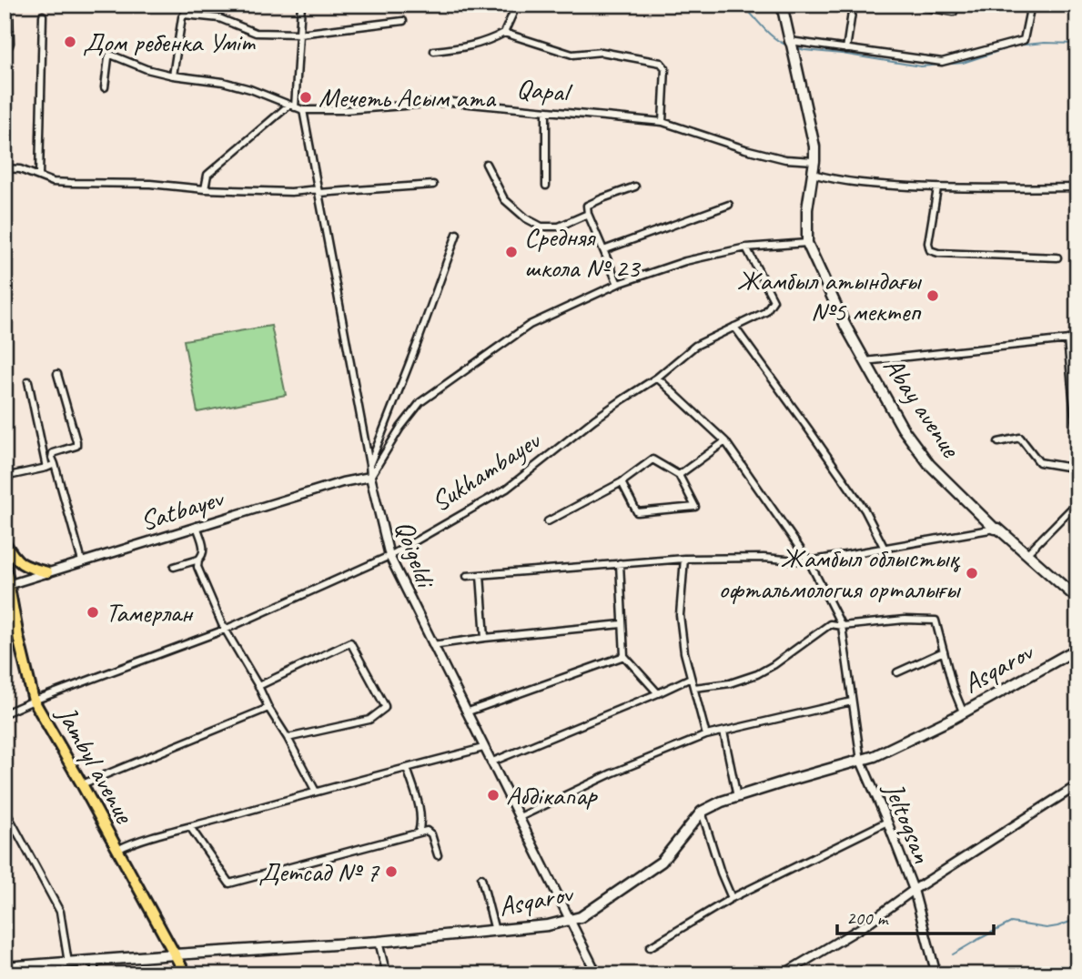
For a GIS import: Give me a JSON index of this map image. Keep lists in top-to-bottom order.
{
  "streets": {
    "main road": ["Abay avenue", "Asqarov", "Jambyl avenue"],
    "street": [
      "Qapal",
      "Sukhambayev",
      "Satbayev",
      "Qoigeldi",
      "Jeltoqsan"
    ]
  },
  "crossings": [
    ["Qapal", "Abay avenue"],
    ["Qapal", "Qoigeldi"],
    ["Sukhambayev", "Qoigeldi"],
    ["Sukhambayev", "Jambyl avenue"],
    ["Satbayev", "Qoigeldi"],
    ["Satbayev", "Jambyl avenue"],
    ["Qoigeldi", "Asqarov"],
    ["Asqarov", "Jambyl avenue"],
    ["Asqarov", "Jeltoqsan"]
  ],
  "places": [
    "Дом ребенка Умiт",
    "Мечеть Асым ата",
    "Средняя школа № 23",
    "Жамбыл атындағы №5 мектеп",
    "Жамбыл облыстық офтальмология орталығы",
    "Тамерлан",
    "Абдiкапар",
    "Детсад № 7"
  ],
  "scale_bar": "200 m"
}
